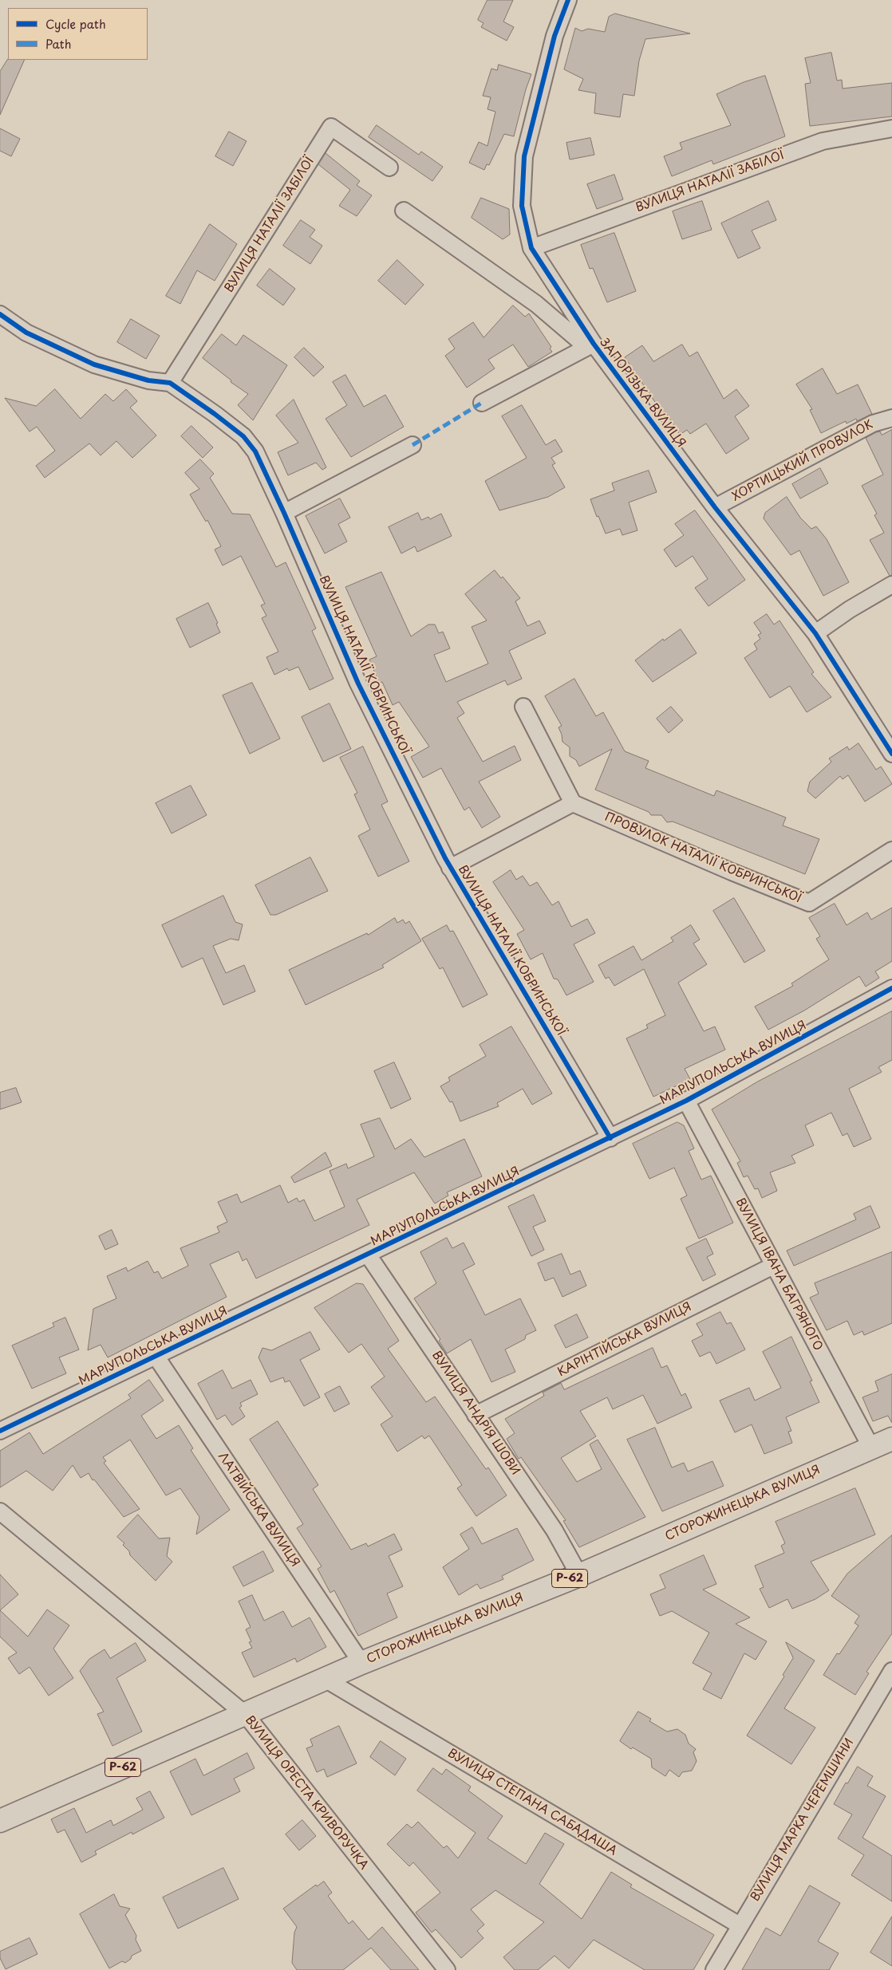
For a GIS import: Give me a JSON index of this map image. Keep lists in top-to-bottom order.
{
  "streets": {
    "main road": ["СТОРОЖИНЕЦЬКА ВУЛИЦЯ", "Р-62"],
    "street": [
      "ВУЛИЦЯ НАТАЛІЇ ЗАБІЛОЇ",
      "ЗАПОРІЗЬКА ВУЛИЦЯ",
      "ХОРТИЦЬКИЙ ПРОВУЛОК",
      "ВУЛИЦЯ НАТАЛІЇ КОБРИНСЬКОЇ",
      "ПРОВУЛОК НАТАЛІЇ КОБРИНСЬКОЇ",
      "МАРІУПОЛЬСЬКА ВУЛИЦЯ",
      "ВУЛИЦЯ ІВАНА БАГРЯНОГО",
      "КАРІНТІЙСЬКА ВУЛИЦЯ",
      "ВУЛИЦЯ АНДРІЯ ШОВИ",
      "ЛАТВІЙСЬКА ВУЛИЦЯ",
      "ВУЛИЦЯ ОРЕСТА КРИВОРУЧКА",
      "ВУЛИЦЯ СТЕПАНА САБАДАША",
      "ВУЛИЦЯ МАРКА ЧЕРЕМШИНИ"
    ]
  },
  "crossings": [
    ["ВУЛИЦЯ НАТАЛІЇ ЗАБІЛОЇ", "ЗАПОРІЗЬКА ВУЛИЦЯ"],
    ["ВУЛИЦЯ НАТАЛІЇ ЗАБІЛОЇ", "ВУЛИЦЯ НАТАЛІЇ КОБРИНСЬКОЇ"],
    ["ЗАПОРІЗЬКА ВУЛИЦЯ", "ХОРТИЦЬКИЙ ПРОВУЛОК"],
    ["ВУЛИЦЯ НАТАЛІЇ КОБРИНСЬКОЇ", "МАРІУПОЛЬСЬКА ВУЛИЦЯ"],
    ["МАРІУПОЛЬСЬКА ВУЛИЦЯ", "ВУЛИЦЯ ІВАНА БАГРЯНОГО"],
    ["МАРІУПОЛЬСЬКА ВУЛИЦЯ", "ВУЛИЦЯ АНДРІЯ ШОВИ"],
    ["МАРІУПОЛЬСЬКА ВУЛИЦЯ", "ЛАТВІЙСЬКА ВУЛИЦЯ"],
    ["ВУЛИЦЯ ІВАНА БАГРЯНОГО", "КАРІНТІЙСЬКА ВУЛИЦЯ"],
    ["ВУЛИЦЯ ІВАНА БАГРЯНОГО", "СТОРОЖИНЕЦЬКА ВУЛИЦЯ"],
    ["КАРІНТІЙСЬКА ВУЛИЦЯ", "ВУЛИЦЯ АНДРІЯ ШОВИ"],
    ["ВУЛИЦЯ АНДРІЯ ШОВИ", "СТОРОЖИНЕЦЬКА ВУЛИЦЯ"],
    ["СТОРОЖИНЕЦЬКА ВУЛИЦЯ", "ЛАТВІЙСЬКА ВУЛИЦЯ"],
    ["СТОРОЖИНЕЦЬКА ВУЛИЦЯ", "ВУЛИЦЯ ОРЕСТА КРИВОРУЧКА"],
    ["СТОРОЖИНЕЦЬКА ВУЛИЦЯ", "ВУЛИЦЯ СТЕПАНА САБАДАША"],
    ["ВУЛИЦЯ СТЕПАНА САБАДАША", "ВУЛИЦЯ МАРКА ЧЕРЕМШИНИ"]
  ],
  "legend": ["Cycle path", "Path"]
}
